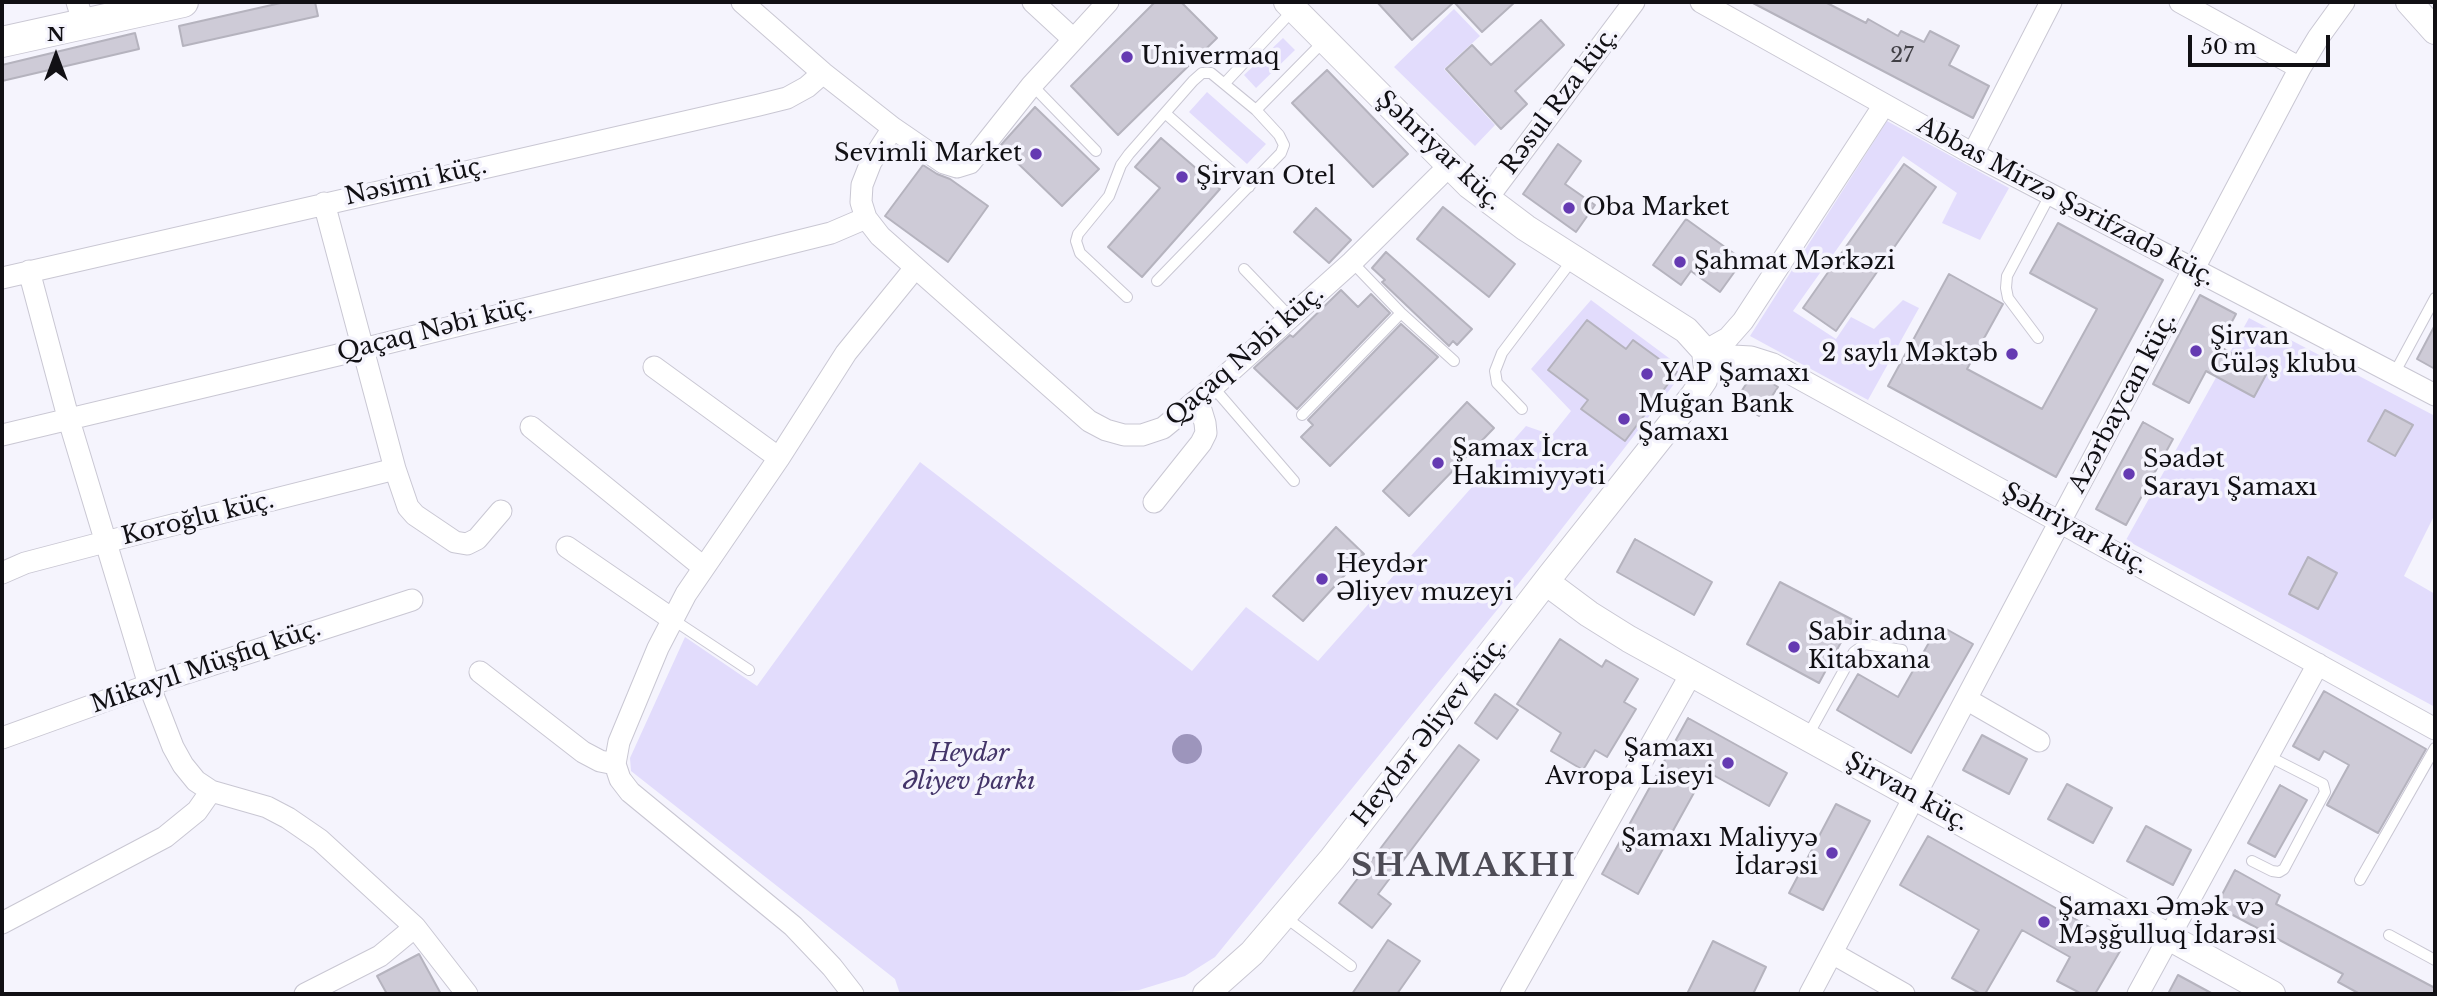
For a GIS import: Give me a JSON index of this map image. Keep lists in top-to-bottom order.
{
  "streets": {
    "street": [
      "Rəsul Rza küç.",
      "Şəhriyar küç.",
      "Nəsimi küç.",
      "Abbas Mirzə Şərifzadə küç.",
      "Qaçaq Nəbi küç.",
      "Azərbaycan küç.",
      "Koroğlu küç.",
      "Mikayıl Müşfiq küç.",
      "Heydər Əliyev küç.",
      "Şirvan küç."
    ]
  },
  "crossings": [
    ["Rəsul Rza küç.", "Şəhriyar küç."],
    ["Şəhriyar küç.", "Qaçaq Nəbi küç."],
    ["Şəhriyar küç.", "Azərbaycan küç."],
    ["Şəhriyar küç.", "Heydər Əliyev küç."],
    ["Abbas Mirzə Şərifzadə küç.", "Azərbaycan küç."],
    ["Azərbaycan küç.", "Şirvan küç."],
    ["Heydər Əliyev küç.", "Şirvan küç."]
  ],
  "districts": ["SHAMAKHI"],
  "parks": ["Heydər Əliyev parkı"],
  "places": [
    "Univermaq",
    "Sevimli Market",
    "Şirvan Otel",
    "Oba Market",
    "Şahmat Mərkəzi",
    "Şirvan Güləş klubu",
    "2 saylı Məktəb",
    "YAP Şamaxı",
    "Muğan Bank Şamaxı",
    "Şamax İcra Hakimiyyəti",
    "Səadət Sarayı Şamaxı",
    "Heydər Əliyev muzeyi",
    "Sabir adına Kitabxana",
    "Şamaxı Avropa Liseyi",
    "Şamaxı Maliyyə İdarəsi",
    "Şamaxı Əmək və Məşğulluq İdarəsi"
  ],
  "house_numbers": ["27"],
  "scale_bar": "50 m",
  "north": "top"
}
